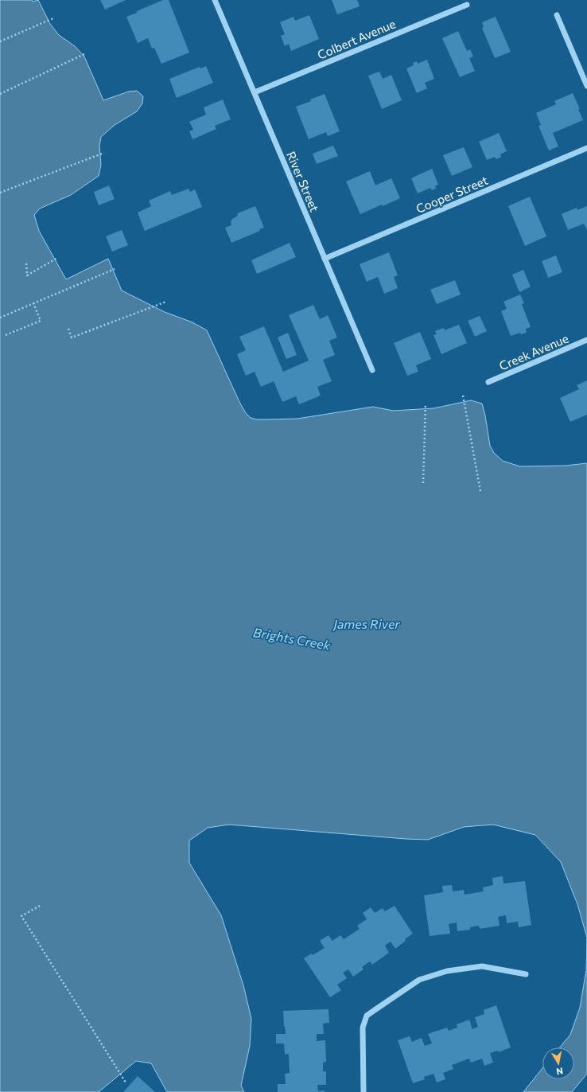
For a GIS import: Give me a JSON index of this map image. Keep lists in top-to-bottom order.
{
  "streets": {
    "street": [
      "Colbert Avenue",
      "River Street",
      "Cooper Street",
      "Creek Avenue"
    ]
  },
  "crossings": [
    ["Colbert Avenue", "River Street"],
    ["River Street", "Cooper Street"]
  ],
  "water": ["James River", "Brights Creek"],
  "north": "bottom"
}
